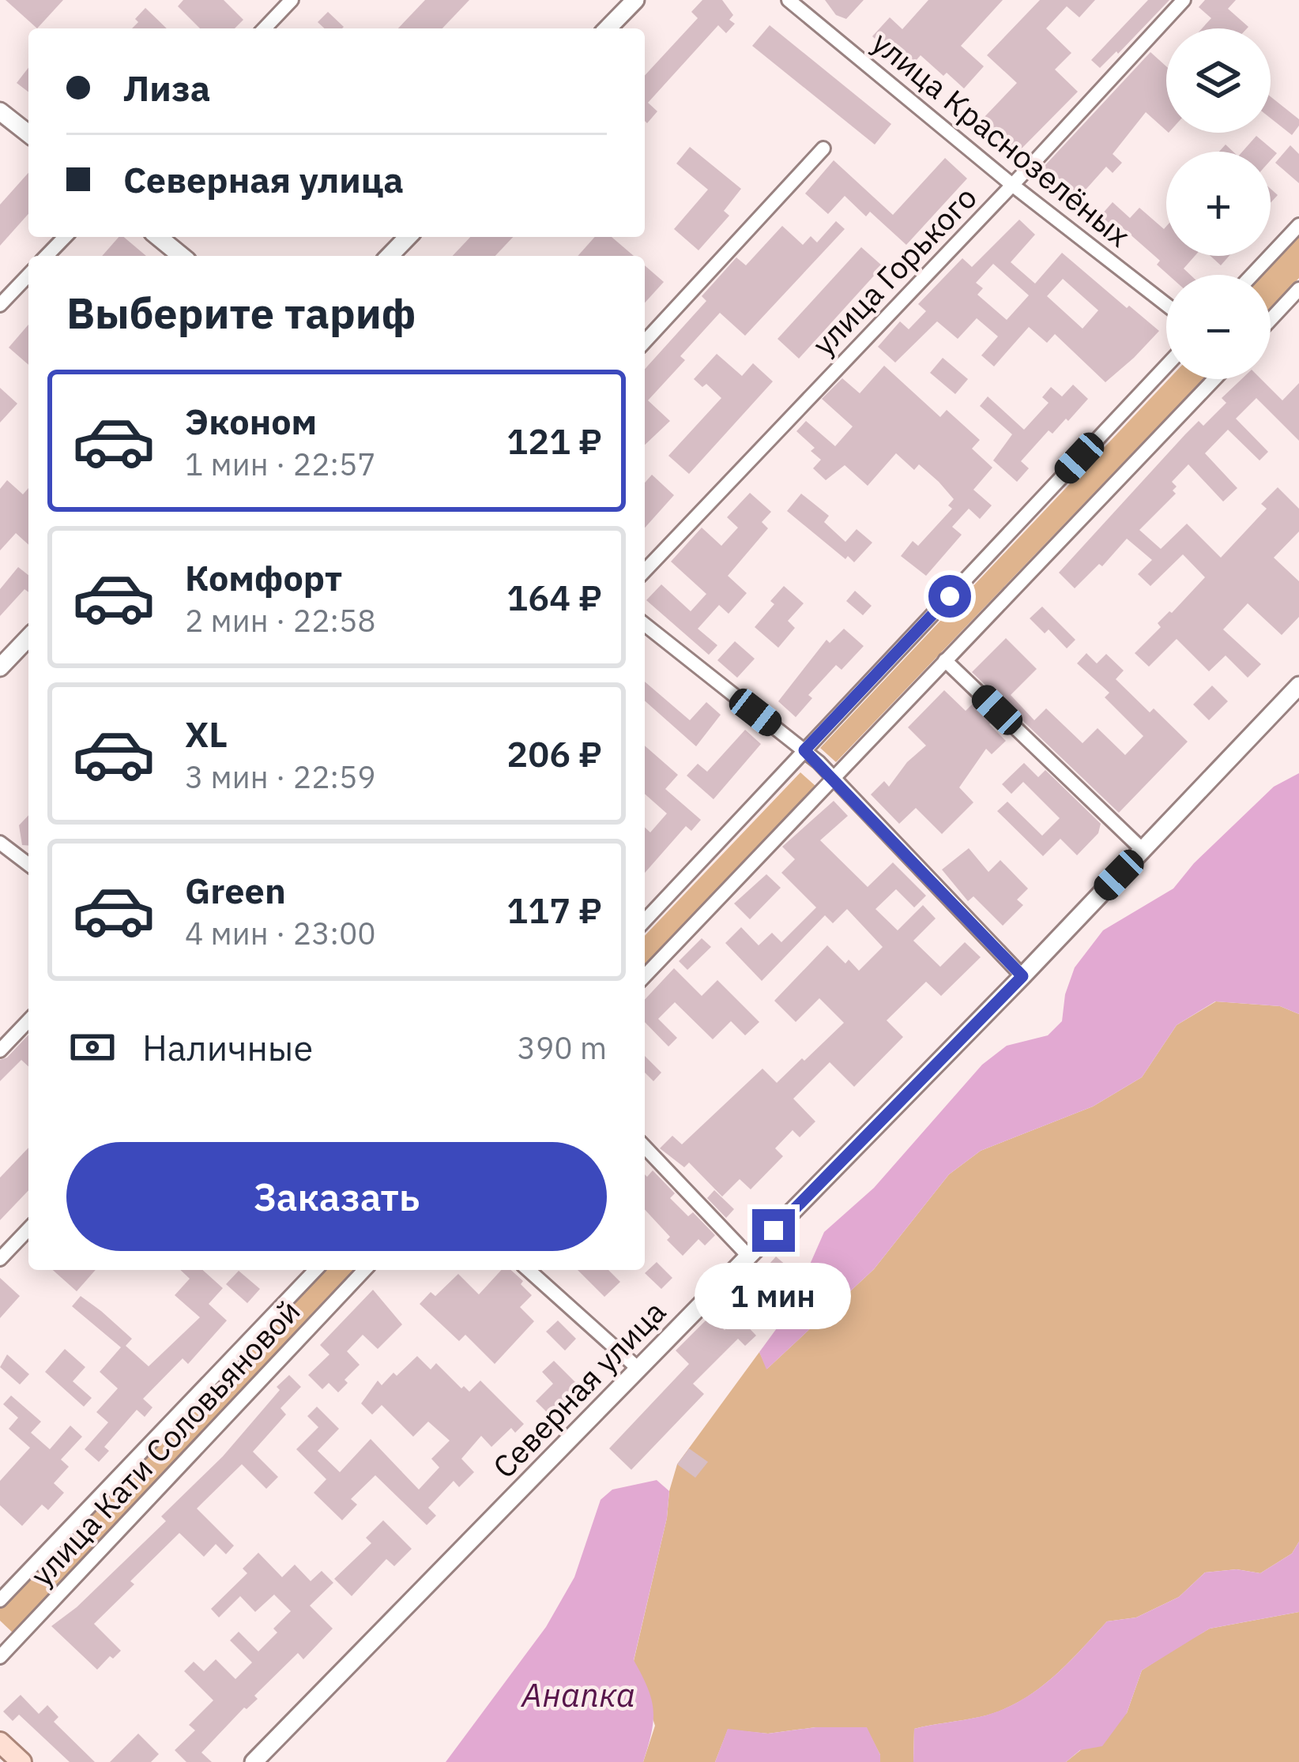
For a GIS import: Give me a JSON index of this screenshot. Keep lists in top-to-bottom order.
{
  "streets": {
    "street": [
      "улица Краснозелёных",
      "улица Горького",
      "Северная улица",
      "улица Кати Соловьяновой"
    ]
  },
  "crossings": [
    ["улица Краснозелёных", "улица Горького"]
  ],
  "water": ["Анапка"],
  "page": {
    "map_buttons": ["+", "−"],
    "banner": ["Лиза", "Северная улица"],
    "heading": "Выберите тариф",
    "list": [
      {
        "name": "Эконом",
        "note": "1 мин · 22:57",
        "value": "121 ₽"
      },
      {
        "name": "Комфорт",
        "note": "2 мин · 22:58",
        "value": "164 ₽"
      },
      {
        "name": "XL",
        "note": "3 мин · 22:59",
        "value": "206 ₽"
      },
      {
        "name": "Green",
        "note": "4 мин · 23:00",
        "value": "117 ₽"
      }
    ],
    "pay": ["Наличные", "390 m"],
    "buttons": "Заказать",
    "bubble": "1 мин"
  }
}
